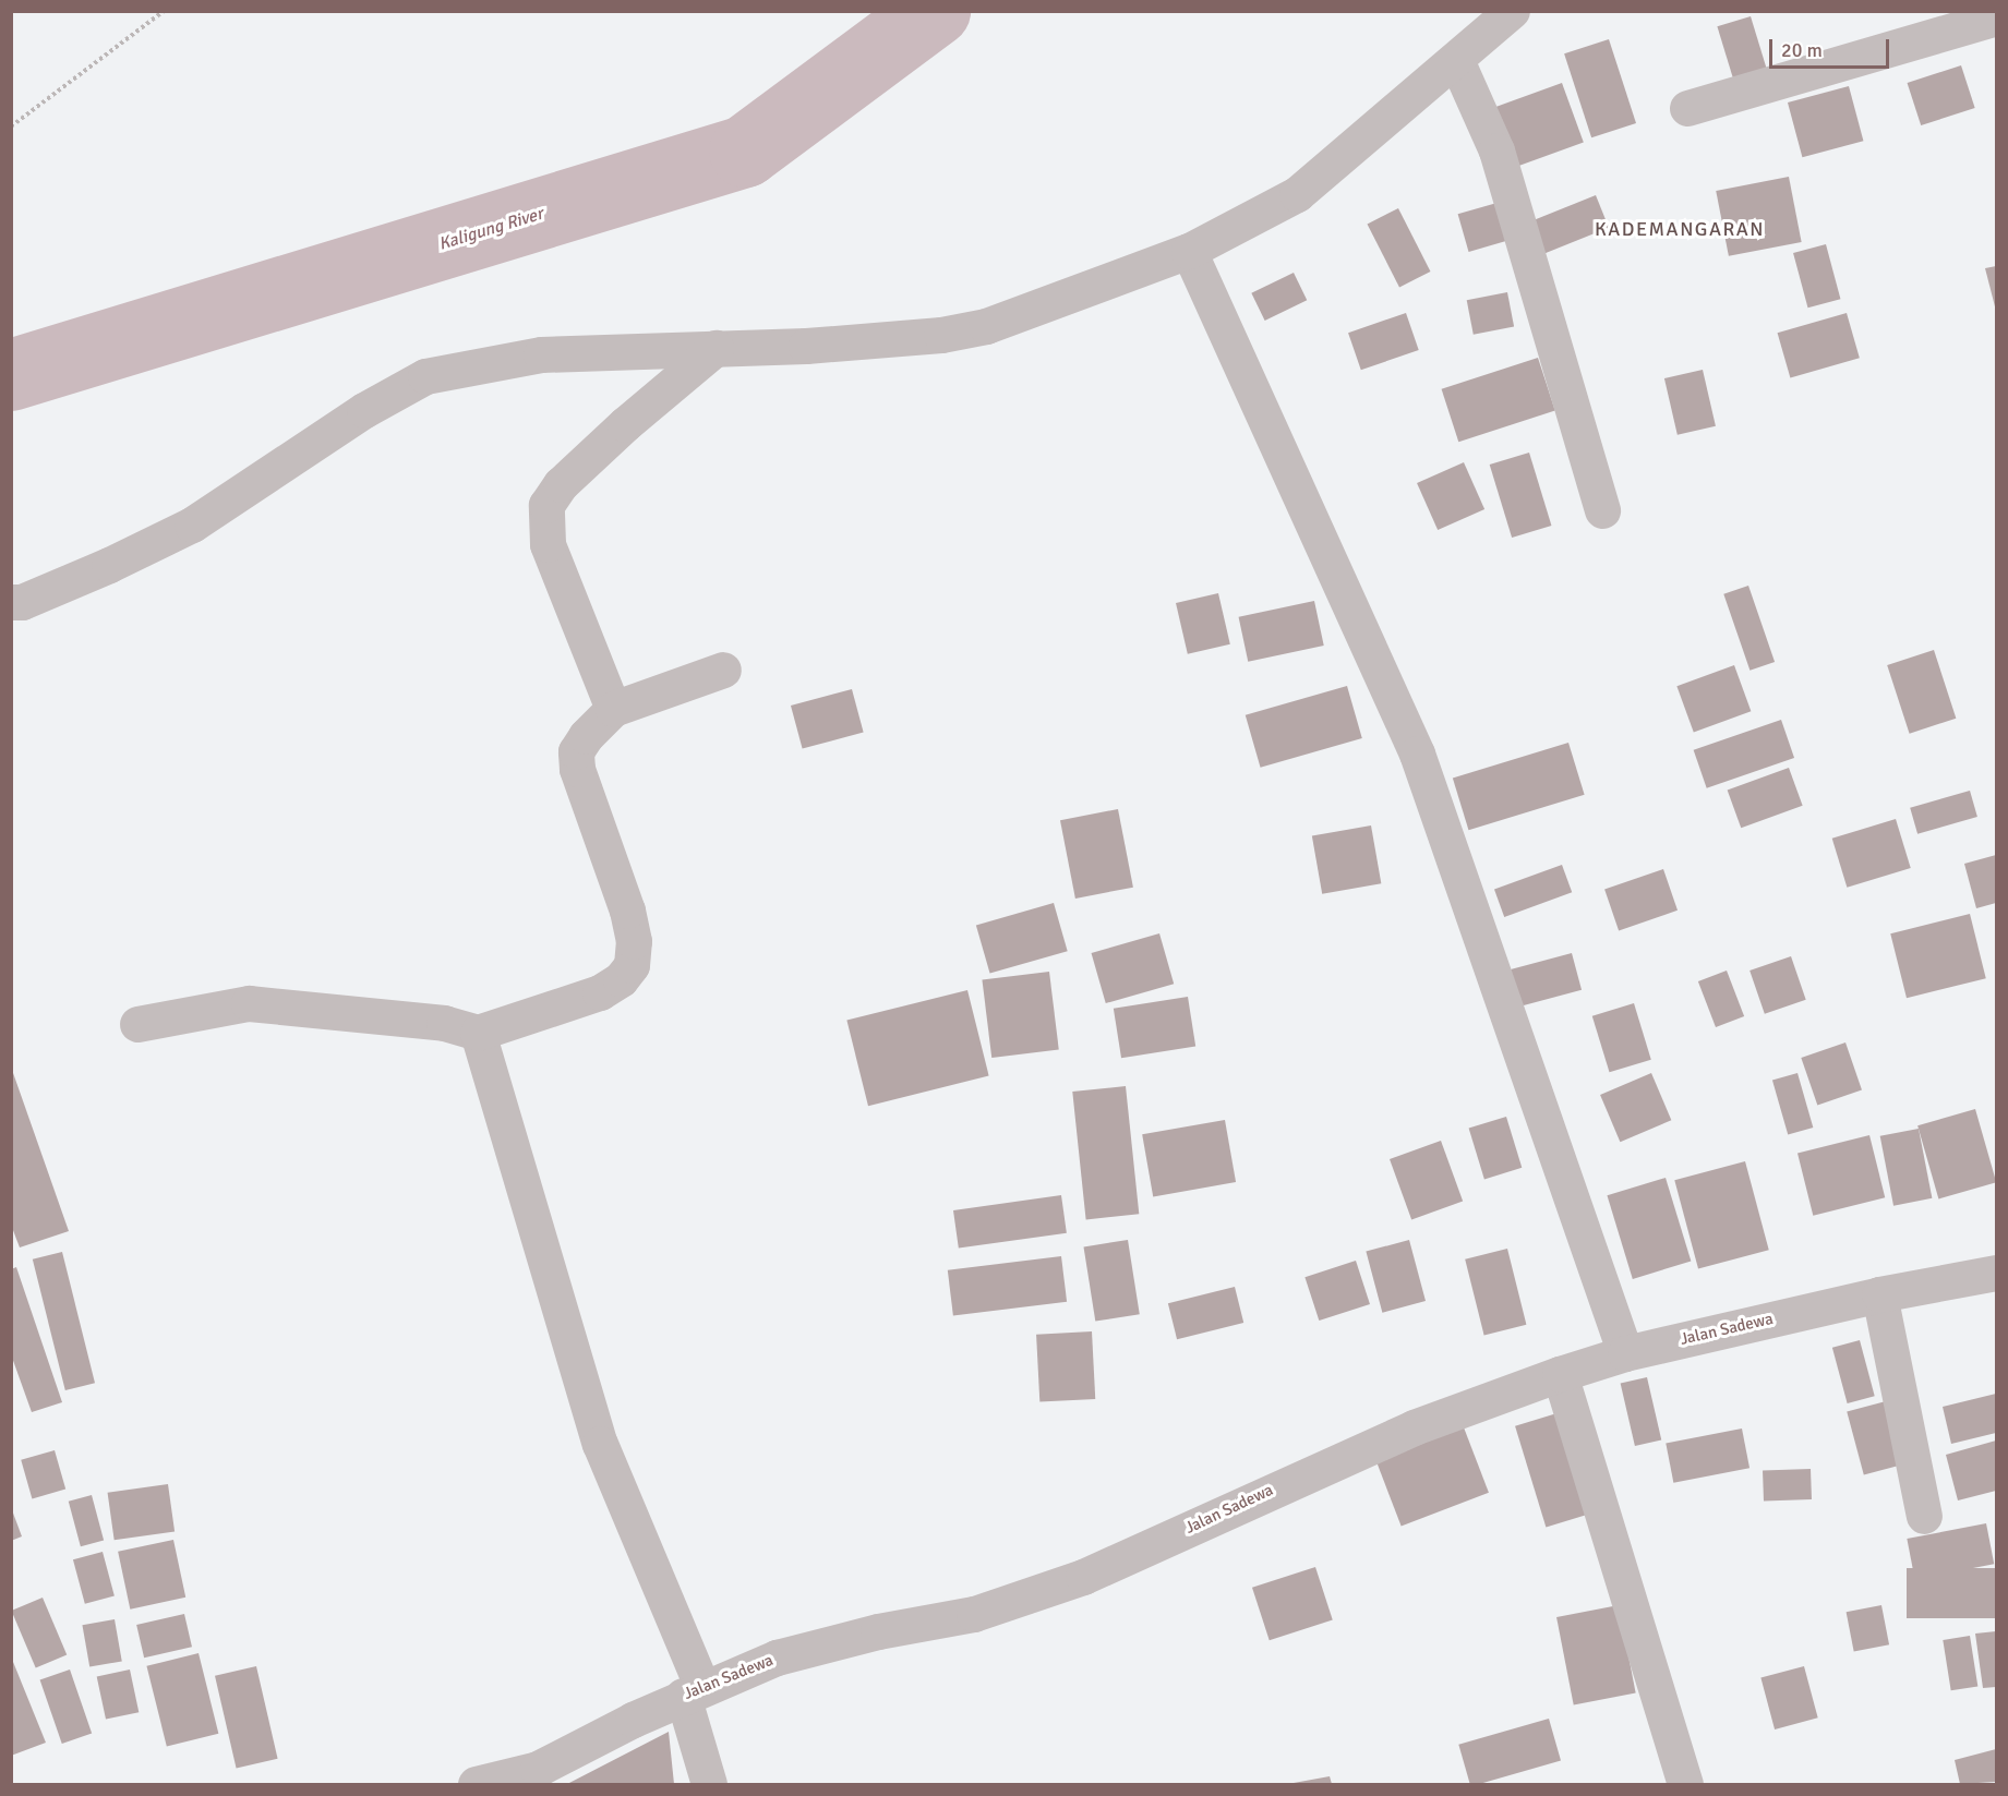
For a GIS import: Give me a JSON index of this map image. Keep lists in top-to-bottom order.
{
  "streets": {
    "street": ["Jalan Sadewa"]
  },
  "districts": ["KADEMANGARAN"],
  "water": ["Kaligung River"],
  "scale_bar": "20 m"
}
